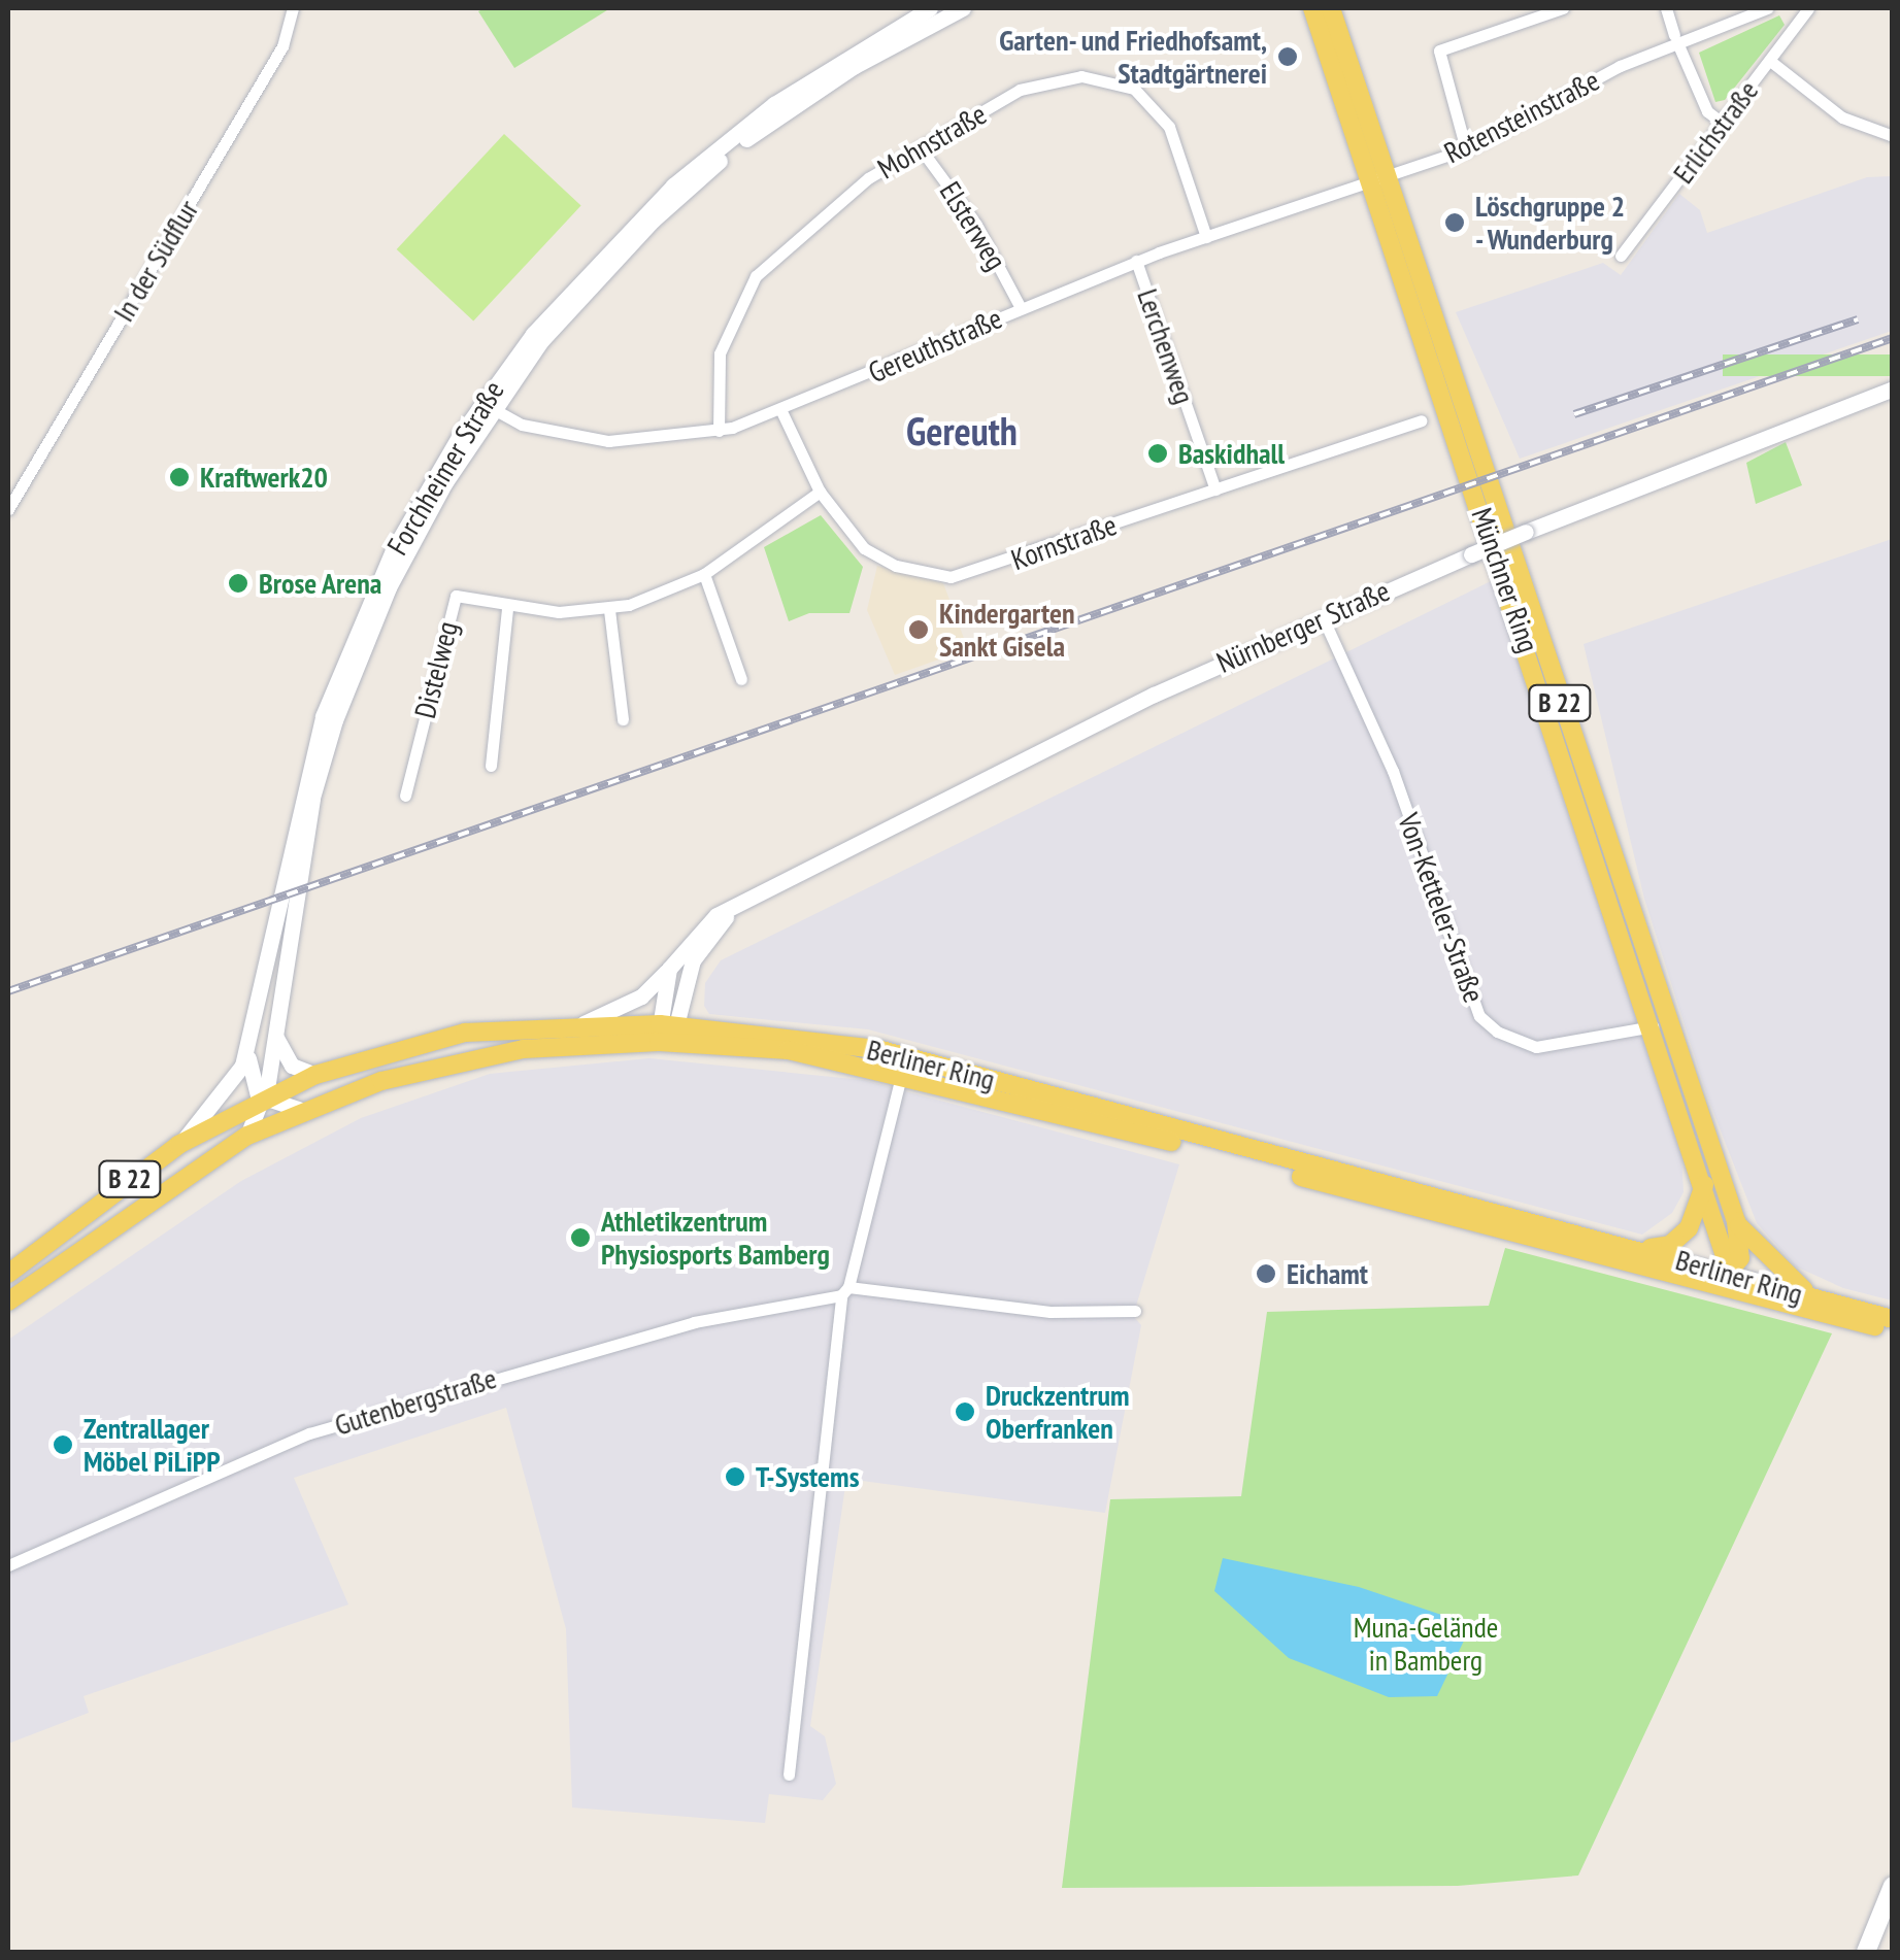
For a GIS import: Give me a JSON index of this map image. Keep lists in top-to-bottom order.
{
  "streets": {
    "main road": ["Münchner Ring", "B 22", "Berliner Ring"],
    "street": [
      "Rotensteinstraße",
      "Erlichstraße",
      "Mohnstraße",
      "Elsterweg",
      "In der Südflur",
      "Gereuthstraße",
      "Lerchenweg",
      "Forchheimer Straße",
      "Kornstraße",
      "Nürnberger Straße",
      "Distelweg",
      "Von-Ketteler-Straße",
      "Gutenbergstraße"
    ]
  },
  "crossings": [
    ["Rotensteinstraße", "Gereuthstraße"],
    ["Rotensteinstraße", "Münchner Ring"],
    ["Mohnstraße", "Elsterweg"],
    ["Mohnstraße", "Gereuthstraße"],
    ["Elsterweg", "Gereuthstraße"],
    ["Gereuthstraße", "Lerchenweg"],
    ["Gereuthstraße", "Forchheimer Straße"],
    ["Gereuthstraße", "Kornstraße"],
    ["Gereuthstraße", "Münchner Ring"],
    ["Lerchenweg", "Kornstraße"],
    ["Forchheimer Straße", "Berliner Ring"],
    ["Kornstraße", "Distelweg"],
    ["Münchner Ring", "B 22"],
    ["Münchner Ring", "Von-Ketteler-Straße"],
    ["Münchner Ring", "Berliner Ring"],
    ["Nürnberger Straße", "Von-Ketteler-Straße"],
    ["Nürnberger Straße", "Berliner Ring"],
    ["B 22", "Berliner Ring"]
  ],
  "districts": ["Gereuth"],
  "parks": ["Muna-Gelände in Bamberg"],
  "places": [
    "Garten- und Friedhofsamt, Stadtgärtnerei",
    "Löschgruppe 2 - Wunderburg",
    "Baskidhall",
    "Kraftwerk20",
    "Brose Arena",
    "Kindergarten Sankt Gisela",
    "Athletikzentrum Physiosports Bamberg",
    "Eichamt",
    "Druckzentrum Oberfranken",
    "Zentrallager Möbel PiLiPP",
    "T-Systems"
  ]
}
